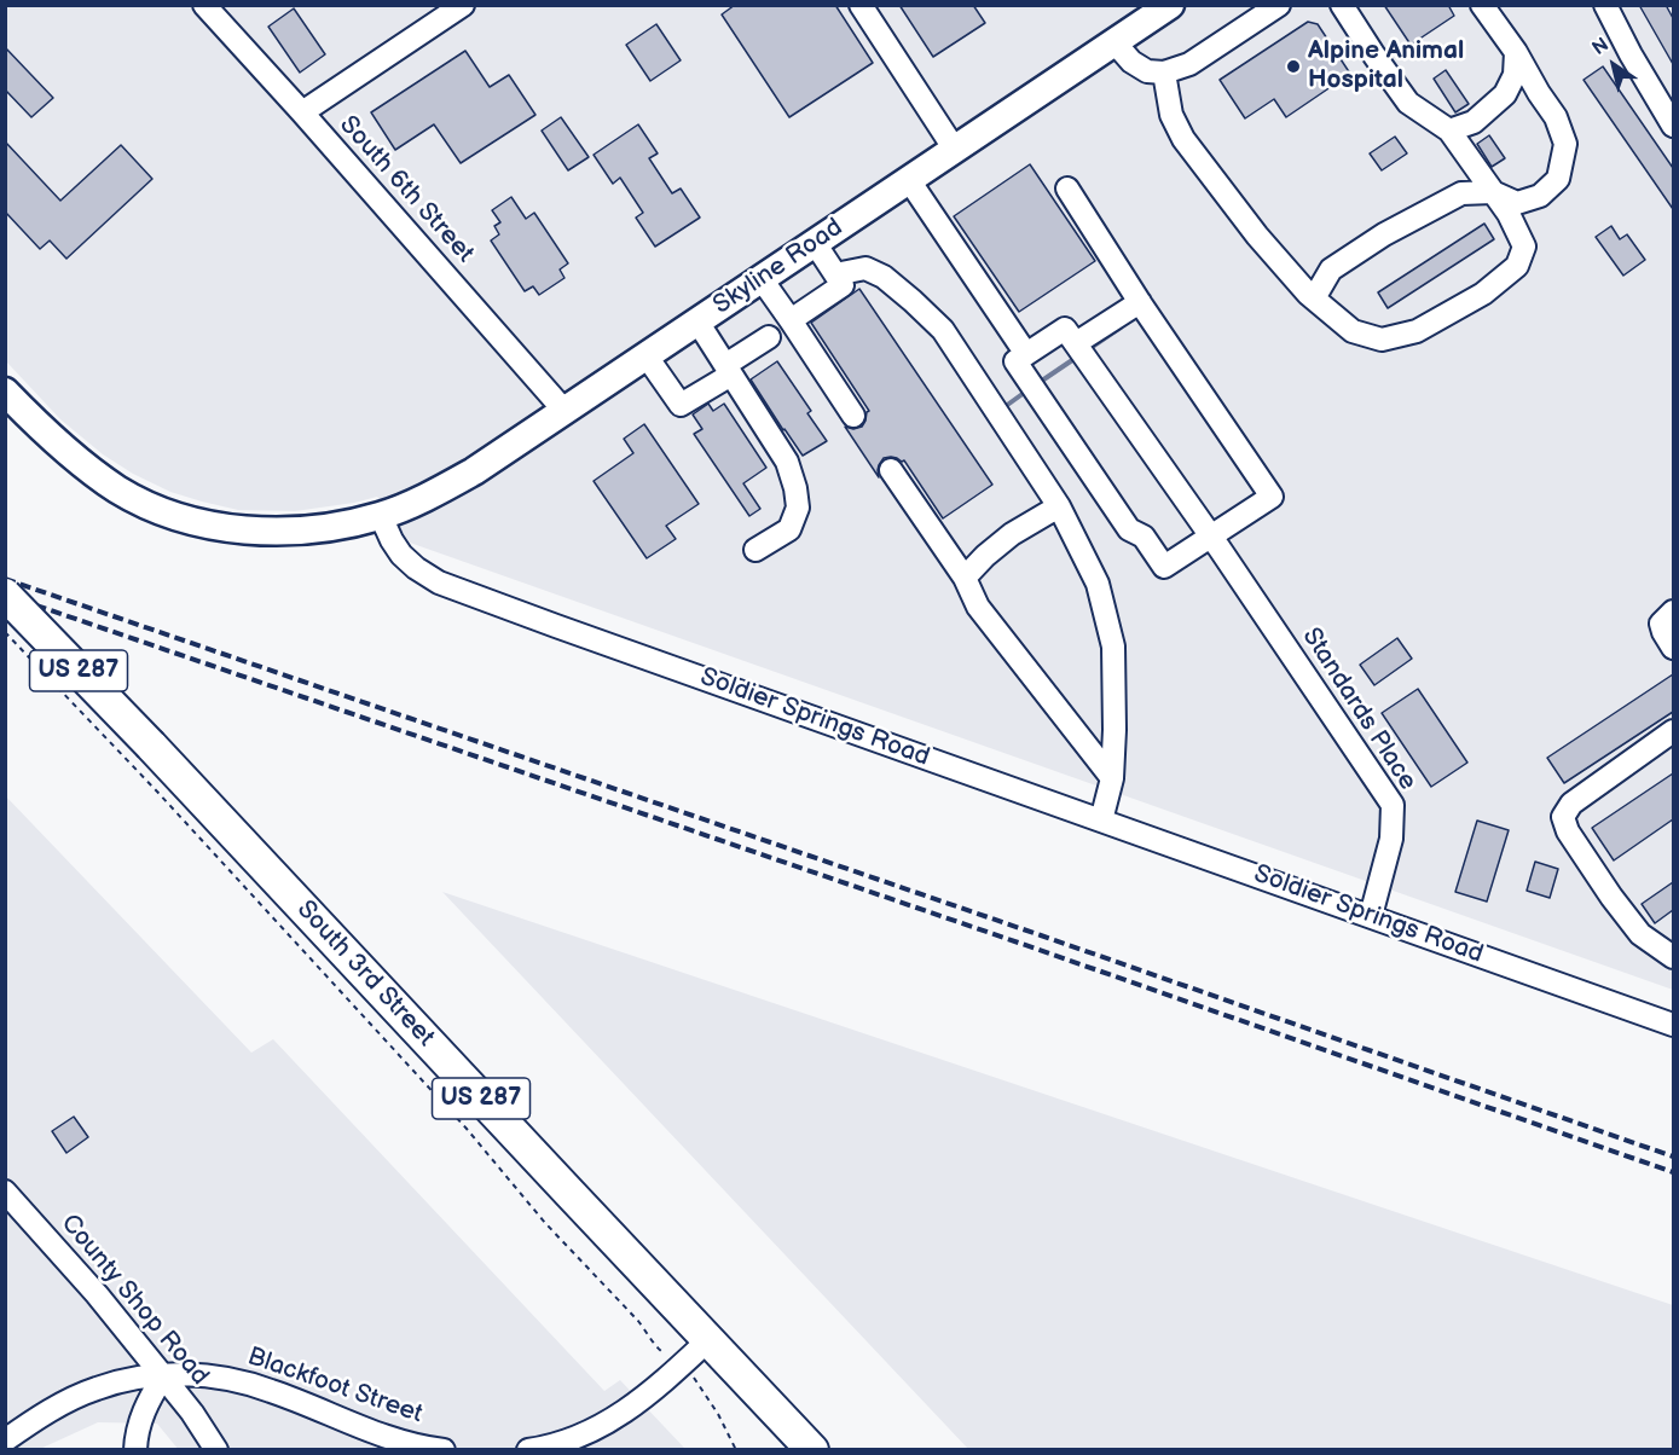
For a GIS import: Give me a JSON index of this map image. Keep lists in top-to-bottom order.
{
  "streets": {
    "highway": ["US 287", "South 3rd Street"],
    "main road": ["Skyline Road"],
    "street": [
      "South 6th Street",
      "Standards Place",
      "Soldier Springs Road",
      "County Shop Road",
      "Blackfoot Street"
    ]
  },
  "crossings": [
    ["South 6th Street", "Skyline Road"],
    ["Skyline Road", "Soldier Springs Road"],
    ["Standards Place", "Soldier Springs Road"],
    ["County Shop Road", "Blackfoot Street"]
  ],
  "places": ["Alpine Animal Hospital"],
  "north": "top left"
}
